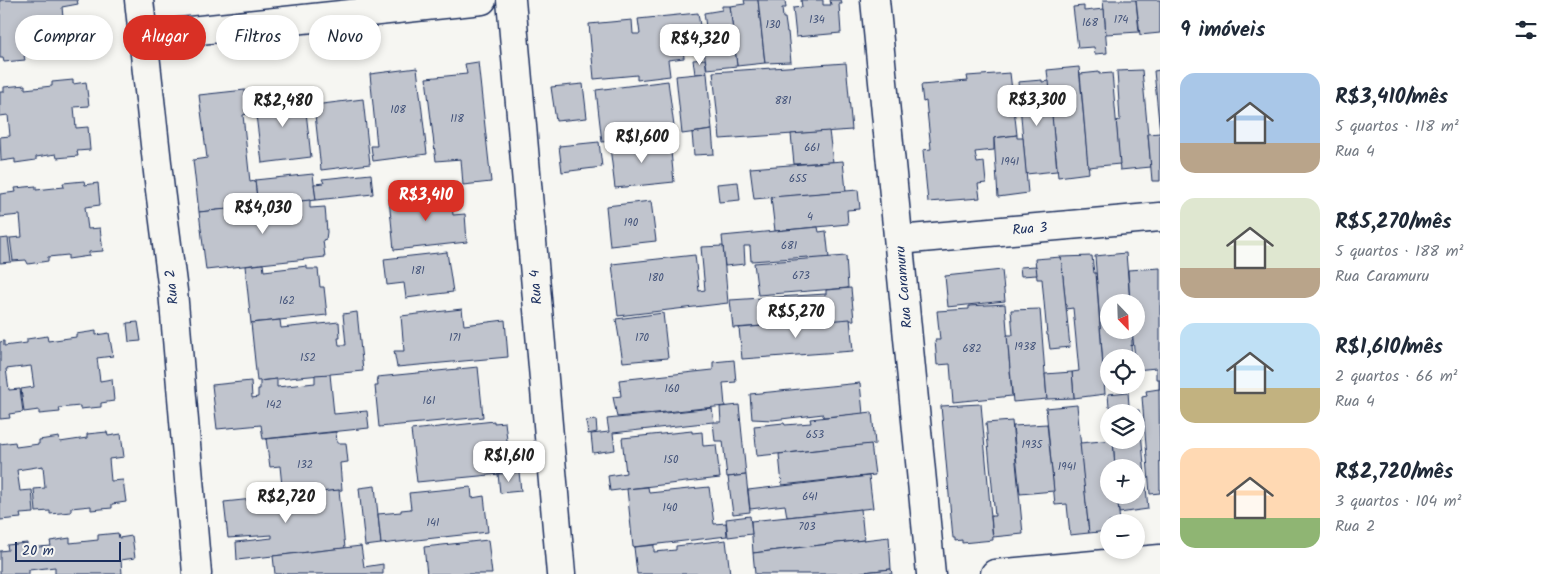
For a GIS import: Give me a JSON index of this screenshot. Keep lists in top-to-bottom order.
{
  "streets": {
    "street": [
      "Rua 3",
      "Rua 2",
      "Rua 4",
      "Rua Caramuru"
    ]
  },
  "crossings": [
    ["Rua 3", "Rua Caramuru"]
  ],
  "house_numbers": [
    "134",
    "174",
    "168",
    "130",
    "881",
    "108",
    "118",
    "661",
    "1941",
    "655",
    "4",
    "190",
    "681",
    "181",
    "673",
    "180",
    "162",
    "171",
    "170",
    "1938",
    "682",
    "152",
    "160",
    "161",
    "142",
    "653",
    "1935",
    "150",
    "132",
    "1941",
    "641",
    "140",
    "141",
    "703"
  ],
  "scale_bar": "20 m",
  "north": "bottom right",
  "page": {
    "heading": "9 imóveis",
    "chip": [
      "Comprar",
      "Alugar",
      "Filtros",
      "Novo"
    ],
    "price": [
      "R$4,320",
      "R$3,300",
      "R$2,480",
      "R$1,600",
      "R$3,410",
      "R$4,030",
      "R$5,270",
      "R$1,610",
      "R$2,720"
    ],
    "list": [
      {
        "name": "R$3,410/mês",
        "note": "5 quartos · 118 m² · Rua 4"
      },
      {
        "name": "R$5,270/mês",
        "note": "5 quartos · 188 m² · Rua Caramuru"
      },
      {
        "name": "R$1,610/mês",
        "note": "2 quartos · 66 m² · Rua 4"
      },
      {
        "name": "R$2,720/mês",
        "note": "3 quartos · 104 m² · Rua 2"
      }
    ],
    "map_buttons": ["+", "−"],
    "scale": "20 m"
  }
}
